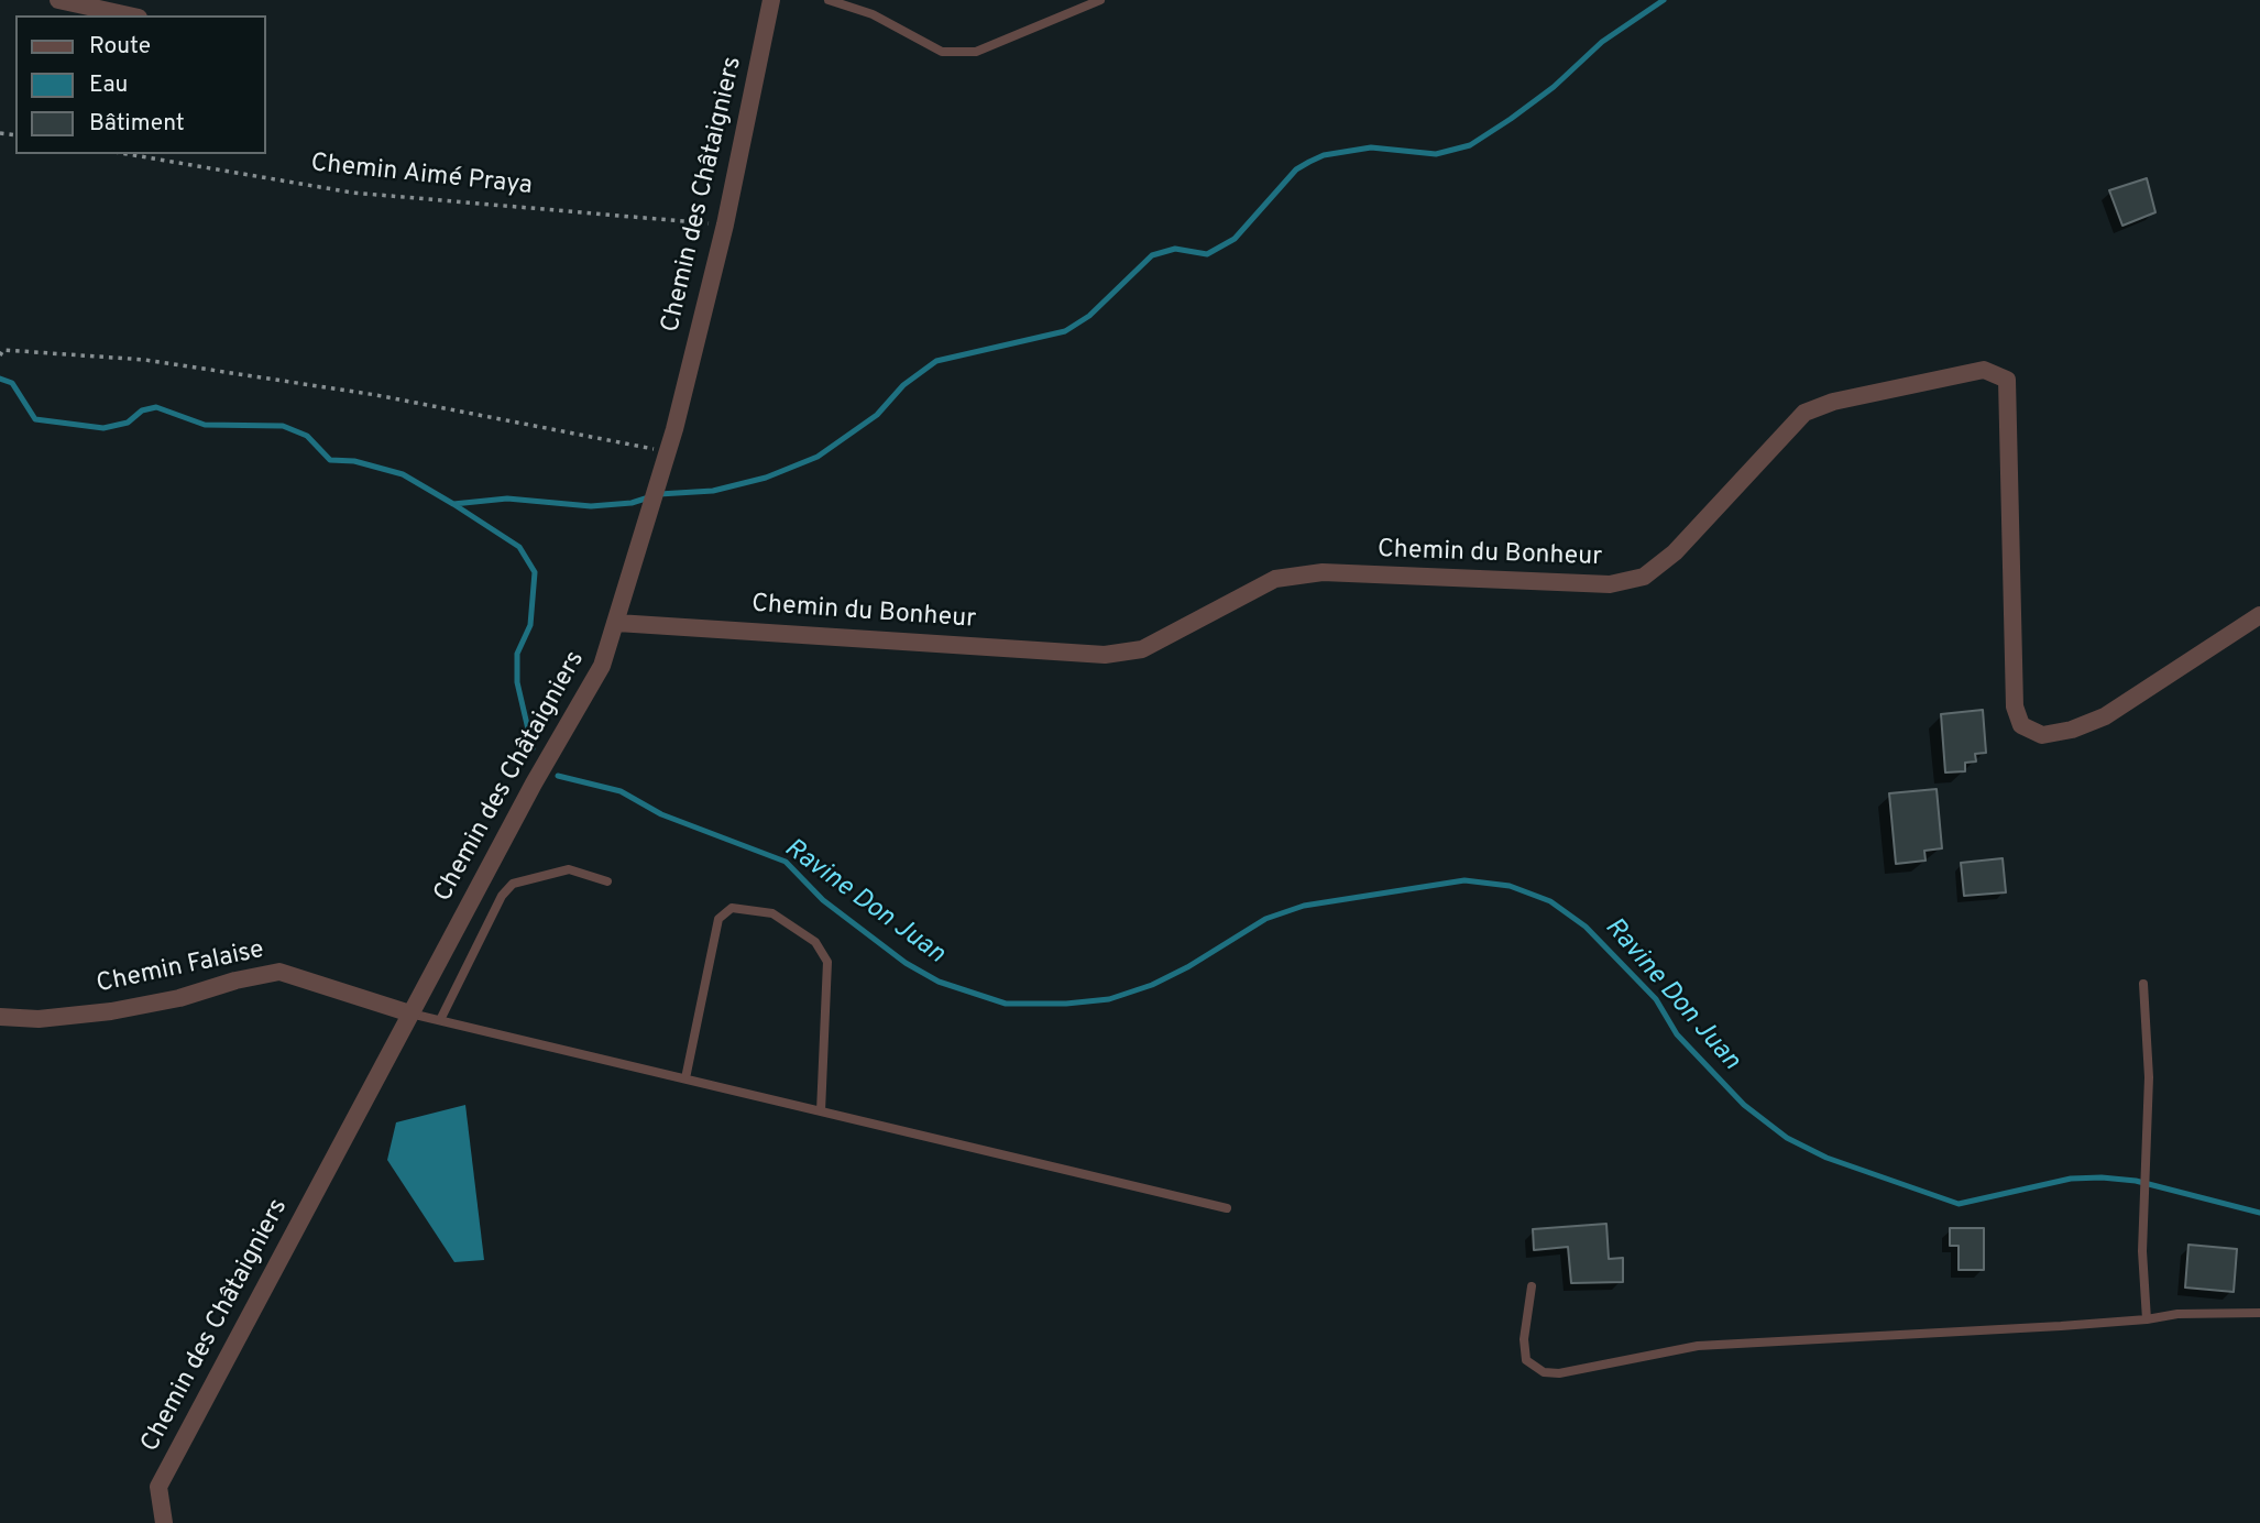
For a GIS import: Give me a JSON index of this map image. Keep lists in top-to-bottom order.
{
  "streets": {
    "street": ["Chemin des Châtaigniers", "Chemin du Bonheur", "Chemin Falaise"],
    "path": ["Chemin Aimé Praya"]
  },
  "crossings": [
    ["Chemin Aimé Praya", "Chemin des Châtaigniers"],
    ["Chemin des Châtaigniers", "Chemin du Bonheur"],
    ["Chemin des Châtaigniers", "Chemin Falaise"]
  ],
  "water": ["Ravine Don Juan"],
  "legend": ["Route", "Eau", "Bâtiment"]
}
